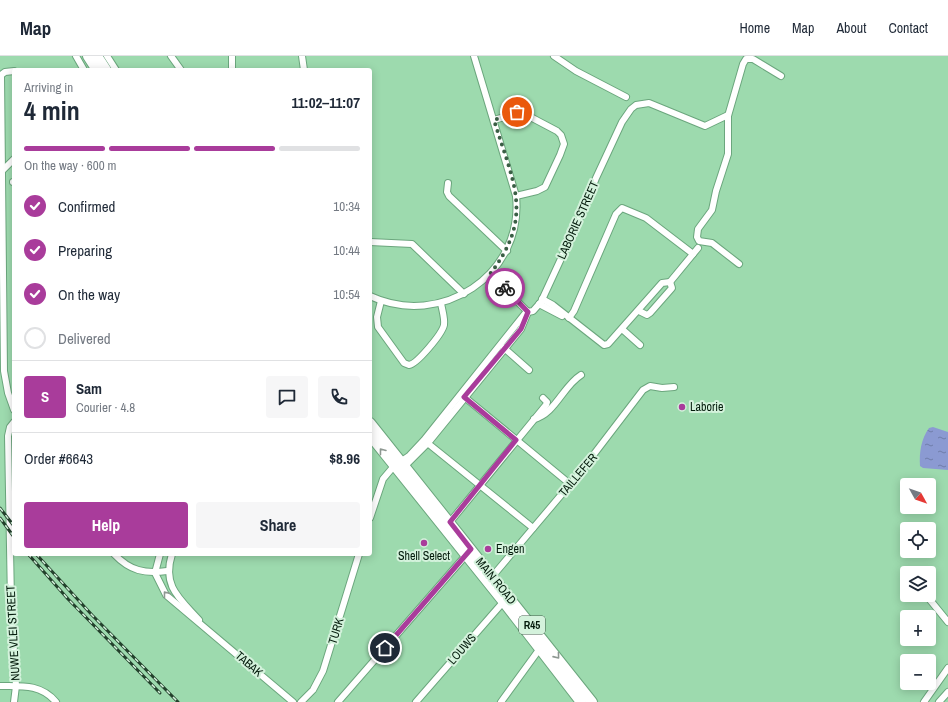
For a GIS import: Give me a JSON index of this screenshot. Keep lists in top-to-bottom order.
{
  "streets": {
    "main road": ["MAIN ROAD", "R45"],
    "street": [
      "LABORIE STREET",
      "TAILLEFER",
      "TURK",
      "NUWE VLEI STREET",
      "LOUWS",
      "TABAK"
    ]
  },
  "crossings": [
    ["LABORIE STREET", "MAIN ROAD"],
    ["TAILLEFER", "MAIN ROAD"],
    ["MAIN ROAD", "LOUWS"]
  ],
  "places": ["Laborie", "Shell Select", "Engen"],
  "north": "bottom right",
  "page": {
    "header": "Map",
    "nav": [
      "Home",
      "Map",
      "About",
      "Contact"
    ],
    "heading": ["4 min", "Arriving in", "11:02–11:07"],
    "panel": [
      "Sam",
      "Courier · 4.8",
      "Order #6643",
      "$8.96"
    ],
    "bar": "On the way · 600 m",
    "list": [
      ["Confirmed", "10:34"],
      ["Preparing", "10:44"],
      ["On the way", "10:54"],
      "Delivered"
    ],
    "round": "S",
    "map_buttons": ["+", "−"],
    "buttons": ["Help", "Share"]
  }
}
